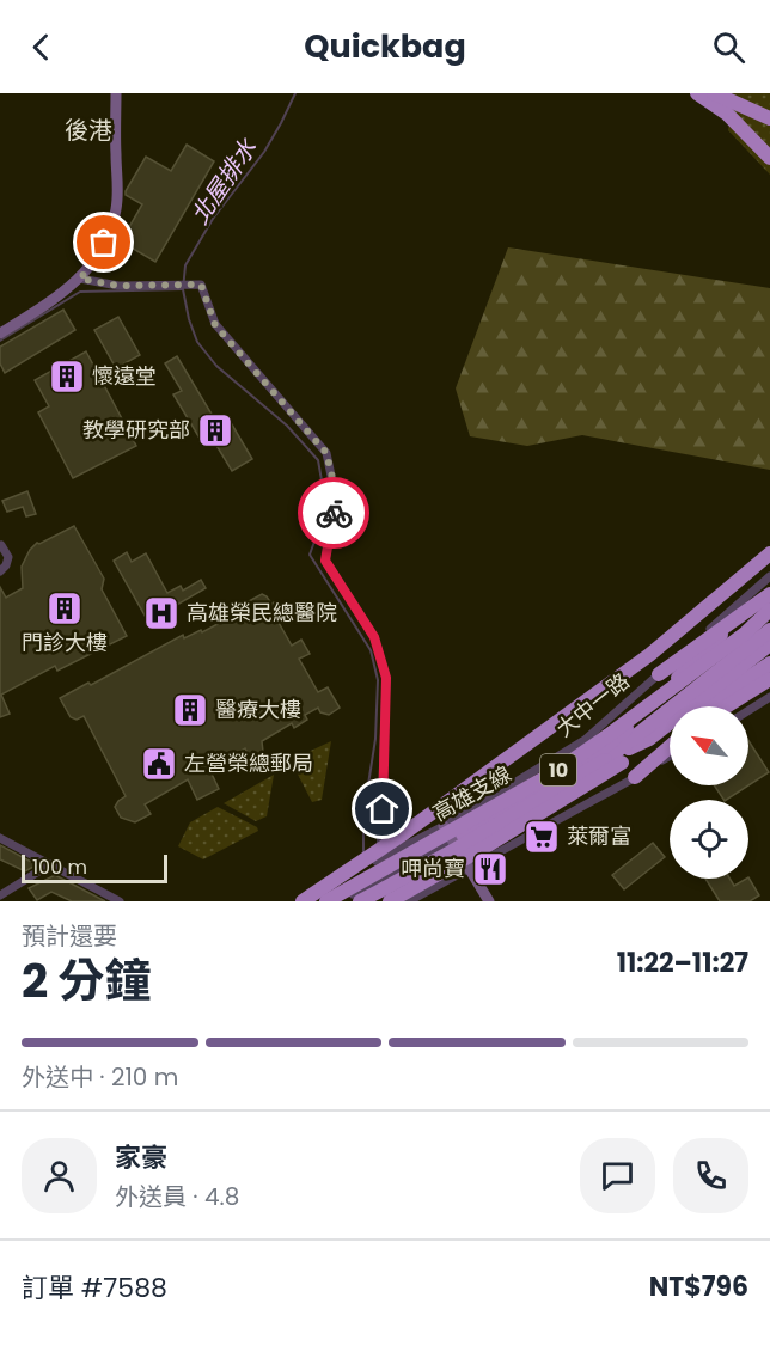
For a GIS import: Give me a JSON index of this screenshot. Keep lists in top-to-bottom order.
{
  "streets": {
    "highway": ["10", "高雄支線"],
    "street": ["大中一路"]
  },
  "districts": ["後港"],
  "water": ["北屋排水"],
  "places": {
    "building": [
      "懷遠堂",
      "教學研究部",
      "門診大樓",
      "醫療大樓"
    ],
    "hospital": ["高雄榮民總醫院"],
    "public building": ["左營榮總郵局"],
    "supermarket": ["萊爾富"],
    "restaurant": ["呷尚寶"]
  },
  "scale_bar": "100 m",
  "north": "top left",
  "page": {
    "header": "Quickbag",
    "scale": "100 m",
    "heading": ["2 分鐘", "預計還要", "11:22–11:27"],
    "panel": [
      "家豪",
      "外送員 · 4.8",
      "訂單 #7588",
      "NT$796"
    ],
    "bar": "外送中 · 210 m"
  }
}
